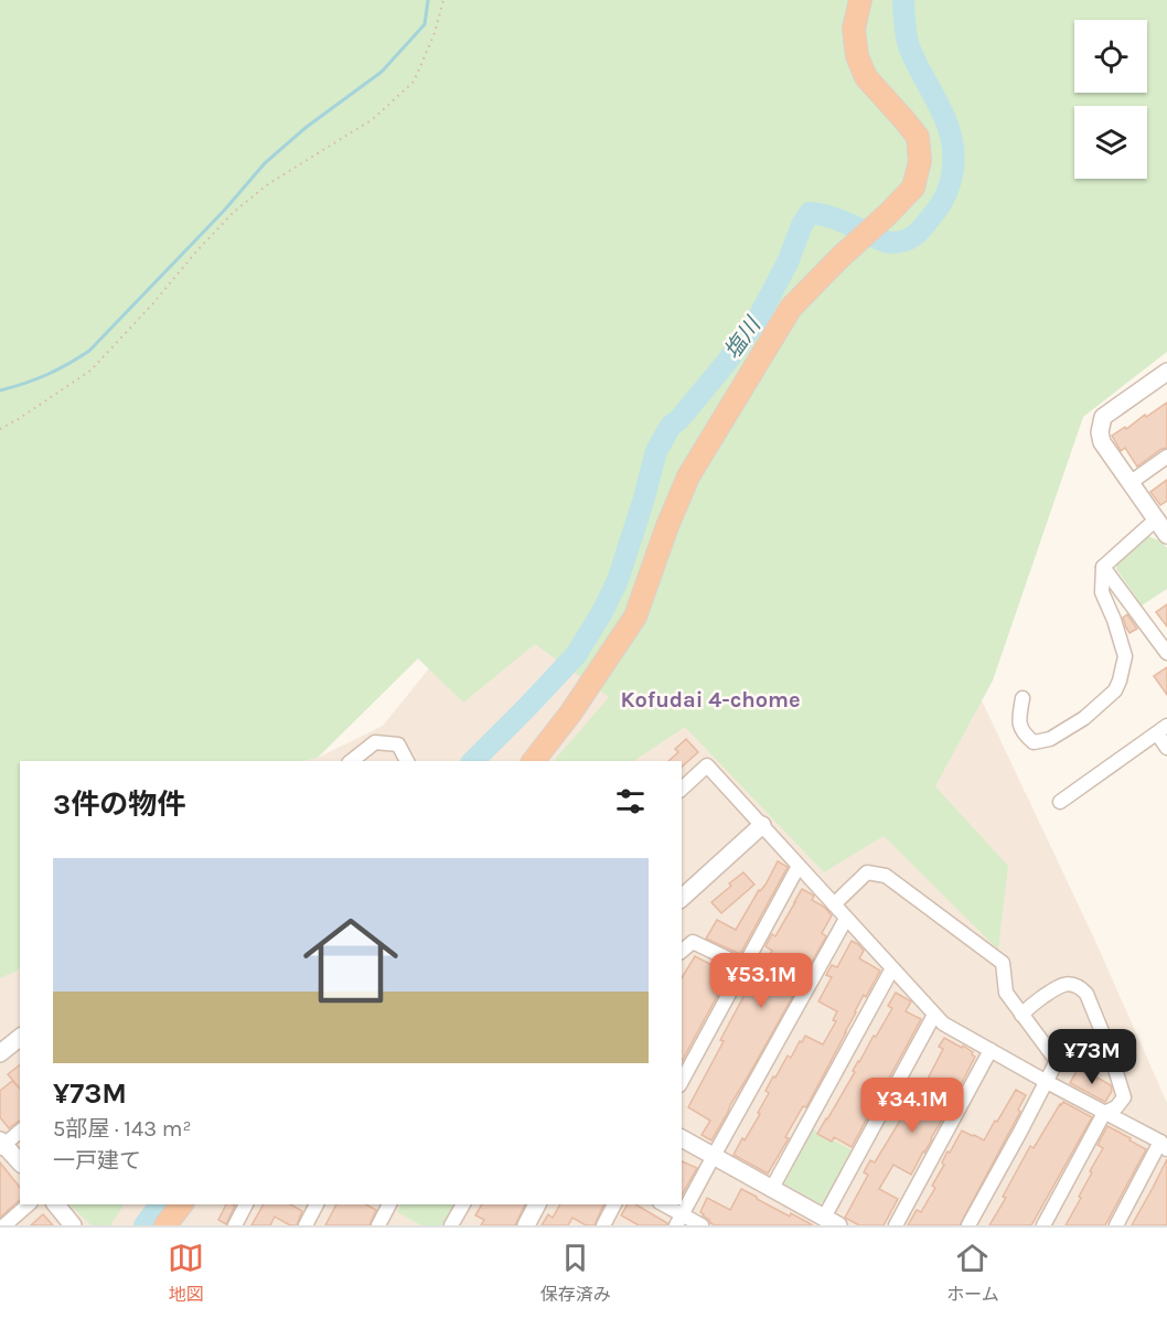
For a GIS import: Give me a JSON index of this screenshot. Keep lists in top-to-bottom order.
{
  "districts": ["Kofudai 4-chome"],
  "water": ["塩川"],
  "page": {
    "heading": "3件の物件",
    "list": [
      {
        "name": "¥73M",
        "note": "5部屋 · 143 m² · 一戸建て"
      }
    ],
    "price": ["¥53.1M", "¥73M", "¥34.1M"],
    "tabs": ["地図", "保存済み", "ホーム"]
  }
}
